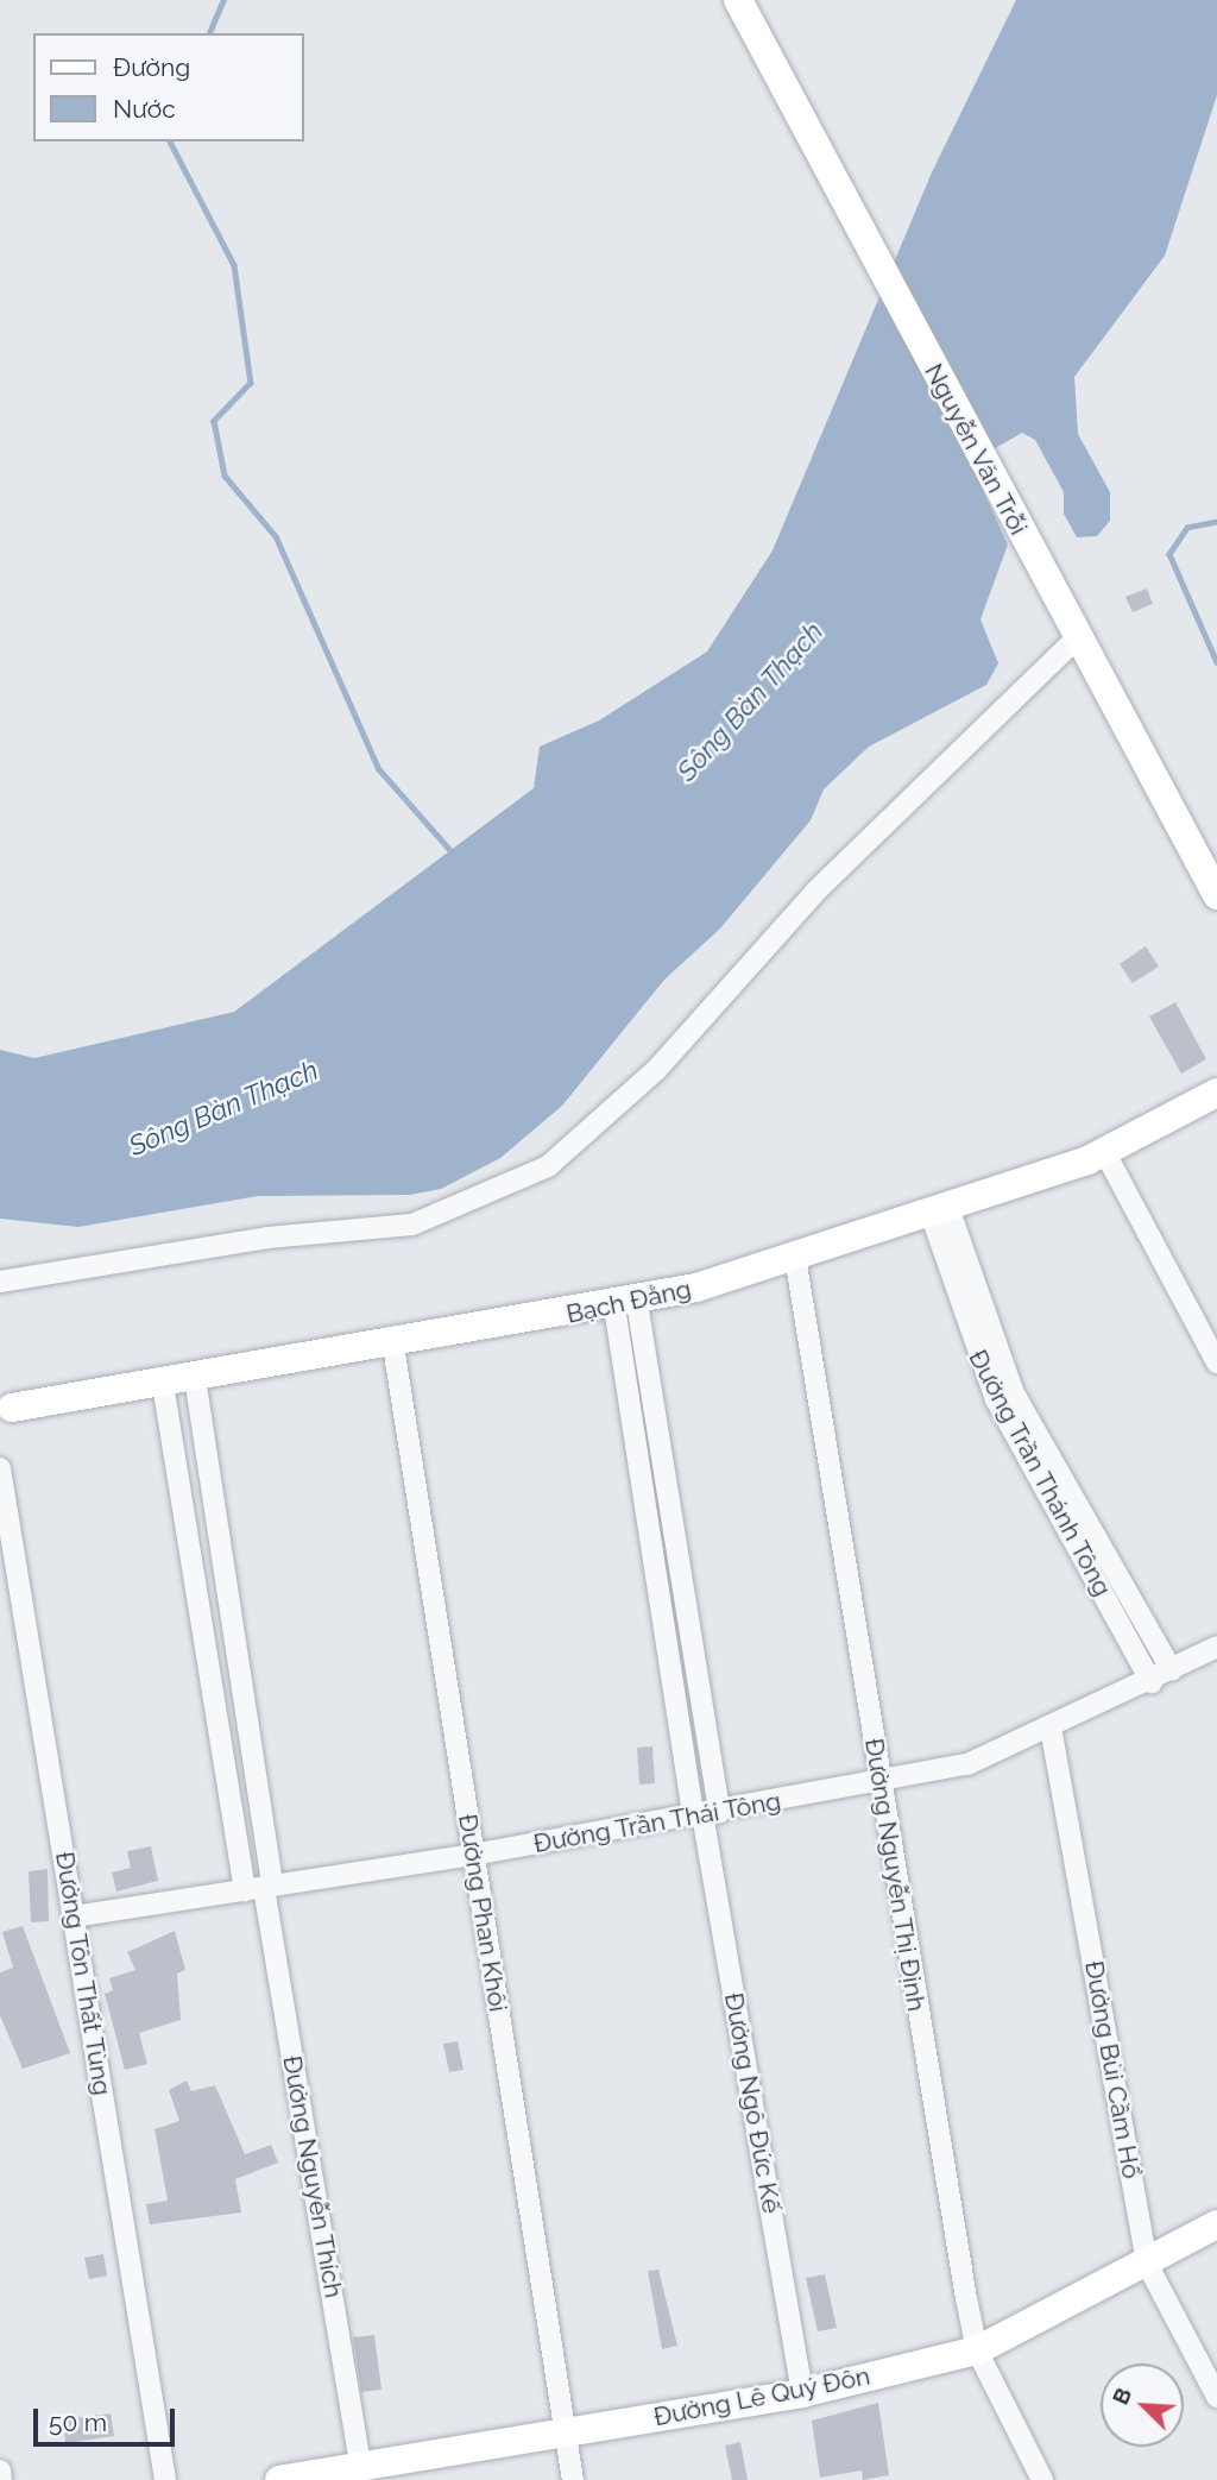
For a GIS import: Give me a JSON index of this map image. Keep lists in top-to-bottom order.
{
  "streets": {
    "street": [
      "Nguyễn Văn Trỗi",
      "Bạch Đằng",
      "Đường Trần Thánh Tông",
      "Đường Trần Thái Tông",
      "Đường Nguyễn Thị Định",
      "Đường Phan Khôi",
      "Đường Tôn Thất Tùng",
      "Đường Bùi Cầm Hổ",
      "Đường Ngô Đức Kế",
      "Đường Nguyễn Thích",
      "Đường Lê Quý Đôn"
    ]
  },
  "crossings": [
    ["Bạch Đằng", "Đường Trần Thánh Tông"],
    ["Bạch Đằng", "Đường Nguyễn Thị Định"],
    ["Bạch Đằng", "Đường Phan Khôi"],
    ["Bạch Đằng", "Đường Ngô Đức Kế"],
    ["Bạch Đằng", "Đường Nguyễn Thích"],
    ["Đường Trần Thánh Tông", "Đường Trần Thái Tông"],
    ["Đường Trần Thái Tông", "Đường Nguyễn Thị Định"],
    ["Đường Trần Thái Tông", "Đường Phan Khôi"],
    ["Đường Trần Thái Tông", "Đường Tôn Thất Tùng"],
    ["Đường Trần Thái Tông", "Đường Bùi Cầm Hổ"],
    ["Đường Trần Thái Tông", "Đường Ngô Đức Kế"],
    ["Đường Trần Thái Tông", "Đường Nguyễn Thích"],
    ["Đường Nguyễn Thị Định", "Đường Lê Quý Đôn"],
    ["Đường Phan Khôi", "Đường Lê Quý Đôn"],
    ["Đường Bùi Cầm Hổ", "Đường Lê Quý Đôn"],
    ["Đường Ngô Đức Kế", "Đường Lê Quý Đôn"],
    ["Đường Nguyễn Thích", "Đường Lê Quý Đôn"]
  ],
  "water": ["Sông Bàn Thạch"],
  "legend": ["Đường", "Nước"],
  "scale_bar": "50 m",
  "north": "top left"
}
